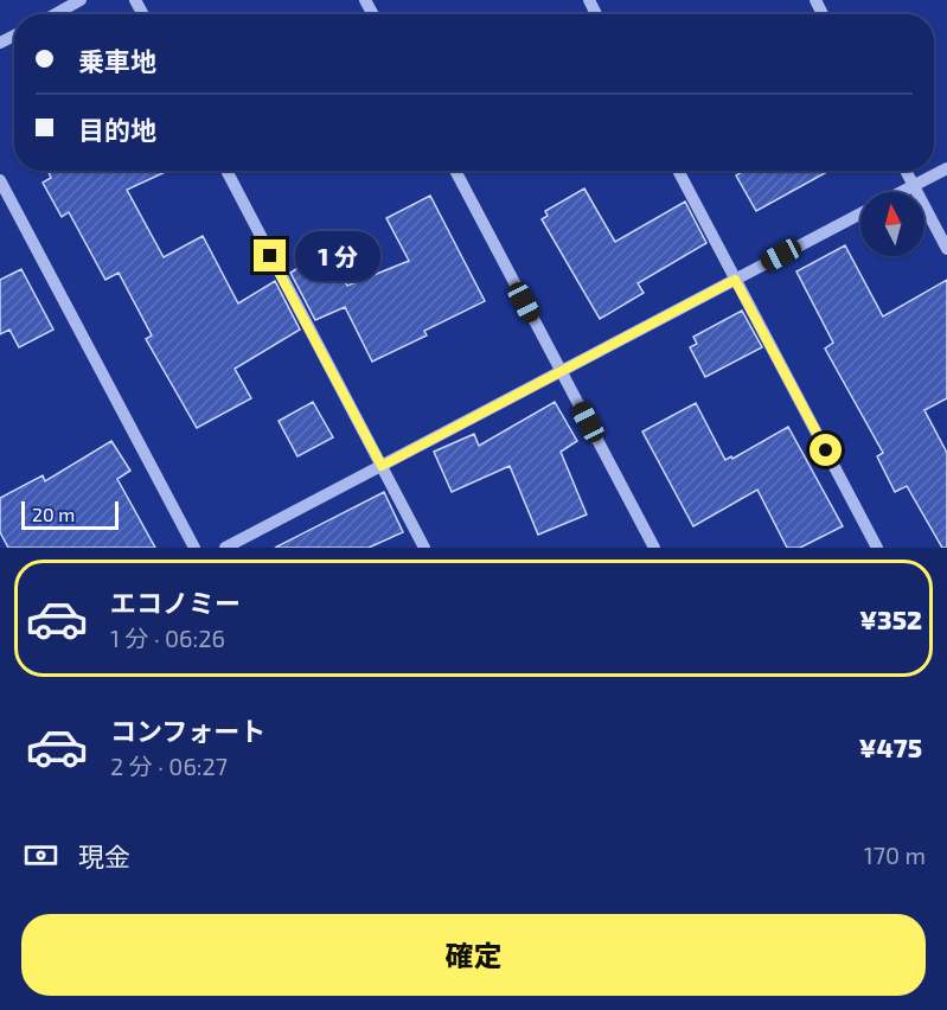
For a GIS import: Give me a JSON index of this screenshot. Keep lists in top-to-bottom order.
{
  "scale_bar": "20 m",
  "north": "top",
  "page": {
    "banner": ["乗車地", "目的地"],
    "bubble": "1 分",
    "scale": "20 m",
    "list": [
      {
        "name": "エコノミー",
        "note": "1 分 · 06:26",
        "value": "¥352"
      },
      {
        "name": "コンフォート",
        "note": "2 分 · 06:27",
        "value": "¥475"
      }
    ],
    "pay": ["現金", "170 m"],
    "buttons": "確定"
  }
}
